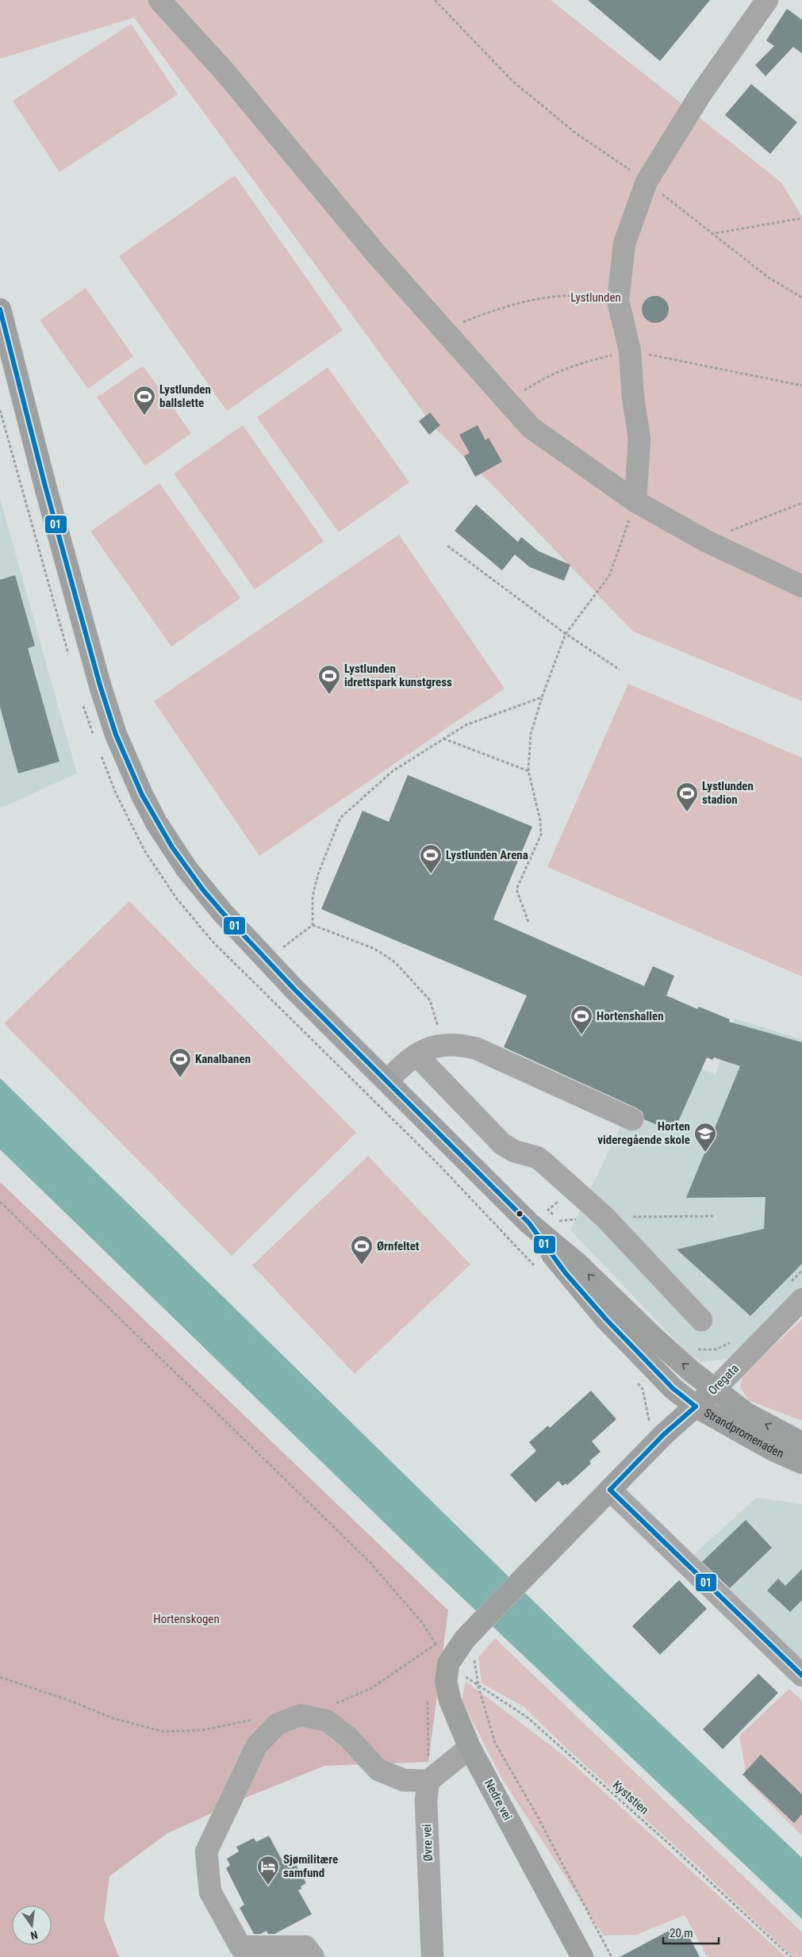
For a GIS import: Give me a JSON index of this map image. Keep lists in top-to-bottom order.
{
  "streets": {
    "main road": ["Oregata", "Strandpromenaden", "Nedre vei"],
    "street": ["Øvre vei"],
    "path": ["Kyststien"]
  },
  "crossings": [
    ["Oregata", "Strandpromenaden"],
    ["Oregata", "Nedre vei"],
    ["Kyststien", "Nedre vei"]
  ],
  "parks": ["Lystlunden", "Hortenskogen"],
  "places": {
    "sports": [
      "Lystlunden ballslette",
      "Lystlunden idrettspark kunstgress",
      "Lystlunden stadion",
      "Lystlunden Arena",
      "Hortenshallen",
      "Kanalbanen",
      "Ørnfeltet"
    ],
    "school or university": ["Horten videregående skole"],
    "hotel": ["Sjømilitære samfund"]
  },
  "lines": ["transit line 01"],
  "scale_bar": "20 m",
  "north": "bottom"
}
